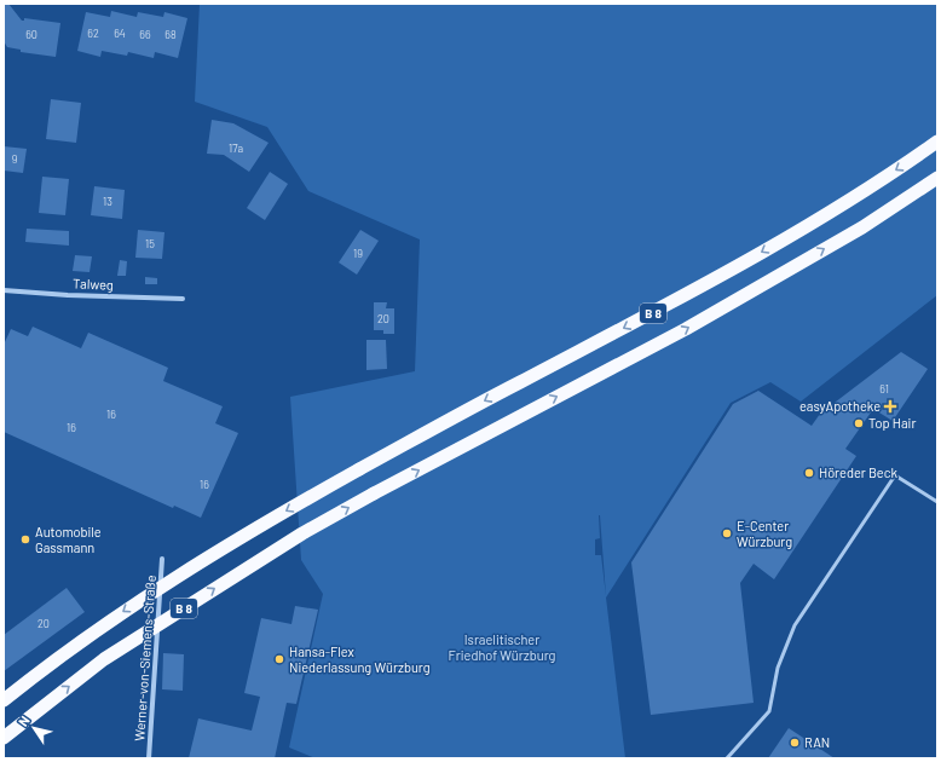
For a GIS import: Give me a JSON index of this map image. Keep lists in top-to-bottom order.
{
  "streets": {
    "highway": ["B 8"],
    "street": ["Talweg", "Werner-von-Siemens-Straße"]
  },
  "parks": ["Israelitischer Friedhof Würzburg"],
  "places": {
    "health": ["easyApotheke"],
    "other": [
      "Top Hair",
      "Höreder Beck",
      "E-Center Würzburg",
      "Automobile Gassmann",
      "Hansa-Flex Niederlassung Würzburg",
      "RAN"
    ]
  },
  "house_numbers": [
    "62",
    "64",
    "60",
    "66",
    "68",
    "17a",
    "9",
    "13",
    "15",
    "19",
    "20",
    "61",
    "16",
    "16",
    "16",
    "20"
  ],
  "north": "top left"
}
